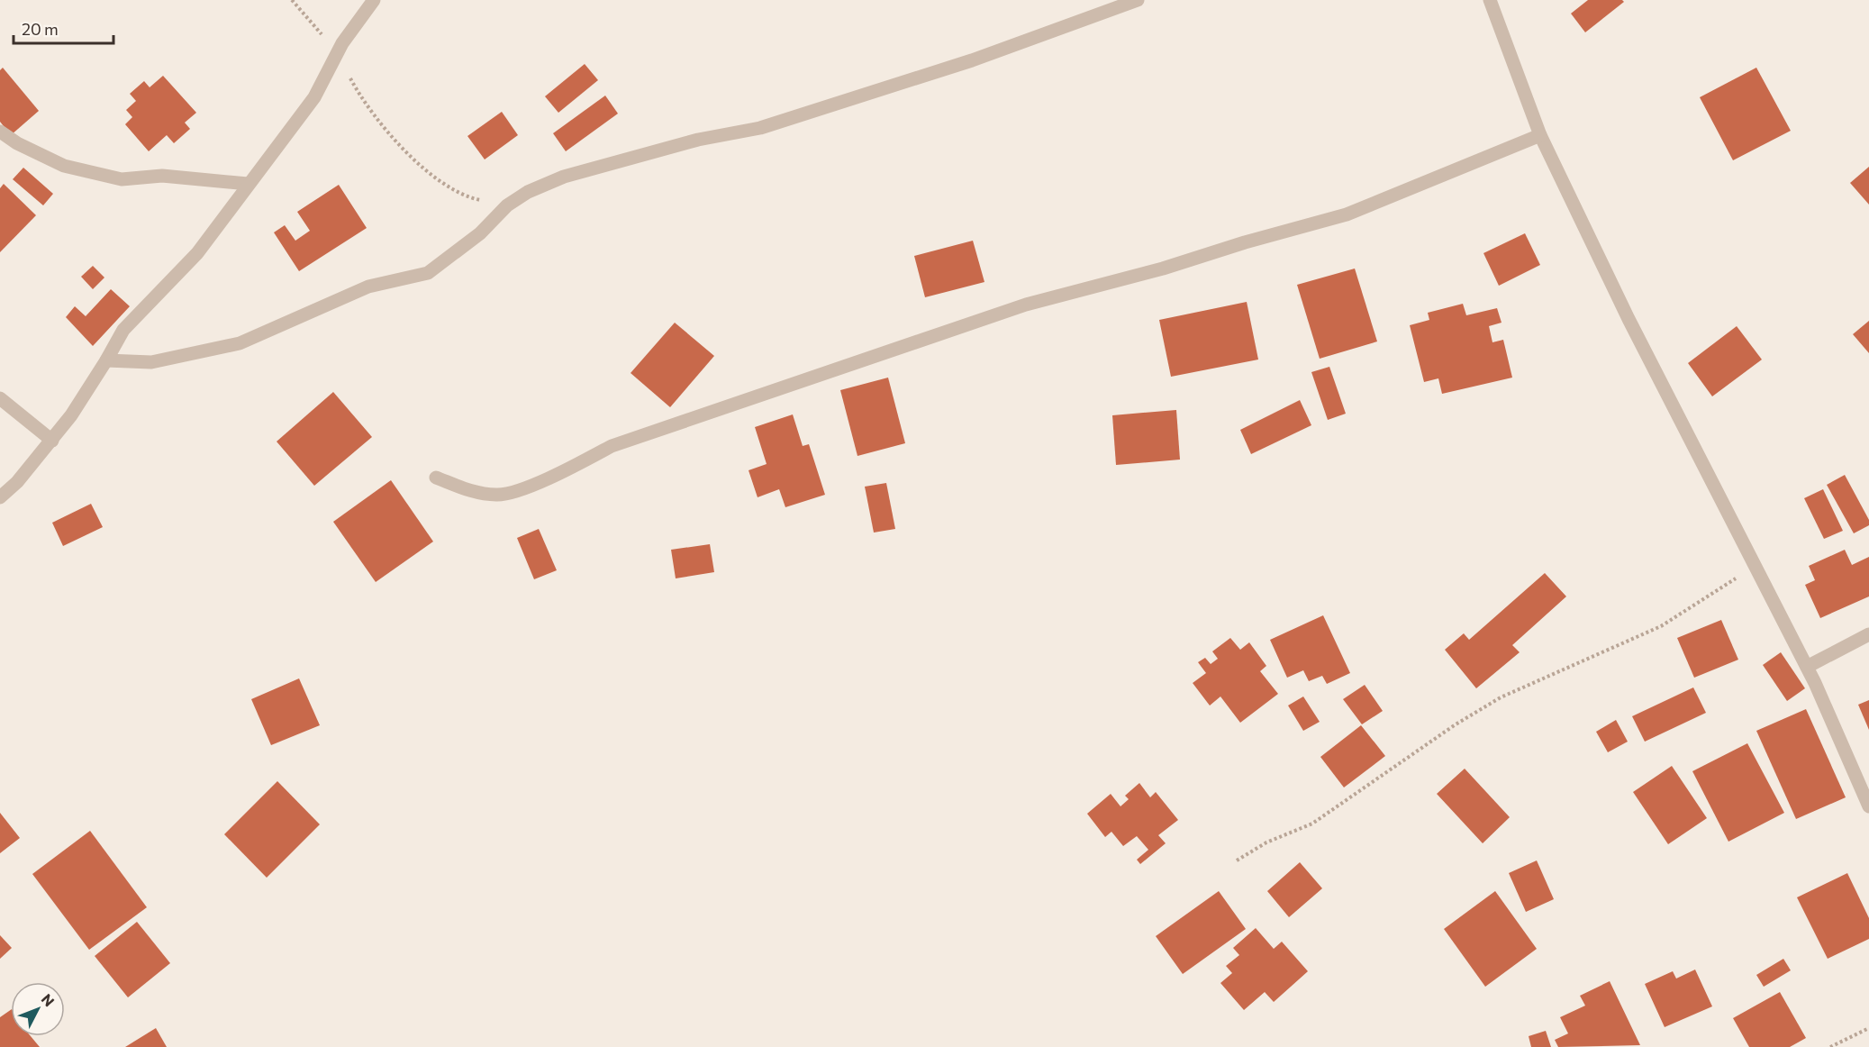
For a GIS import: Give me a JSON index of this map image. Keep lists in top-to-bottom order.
{
  "scale_bar": "20 m",
  "north": "top right"
}
